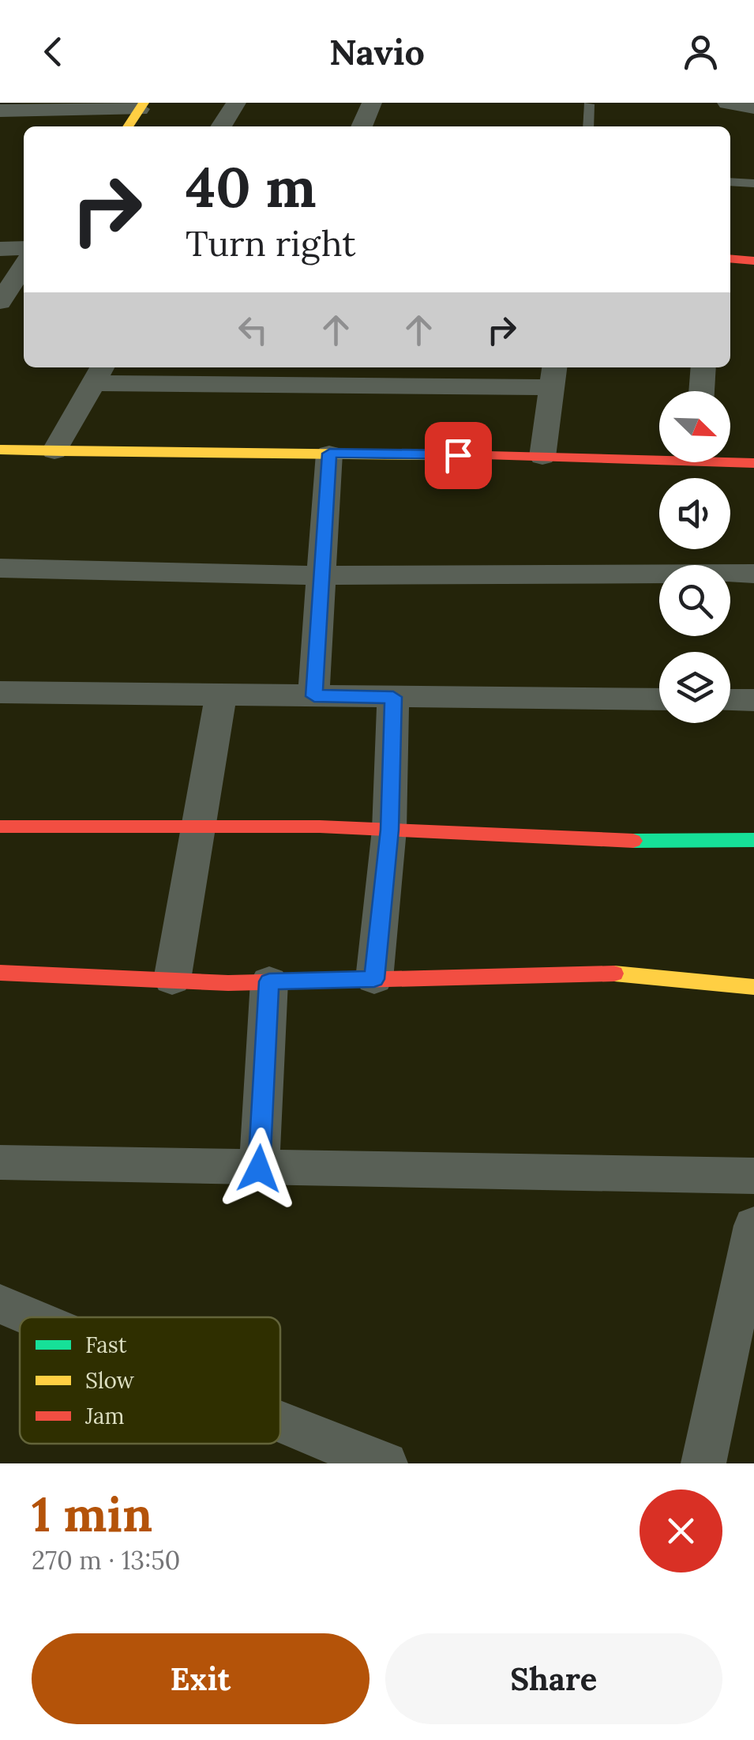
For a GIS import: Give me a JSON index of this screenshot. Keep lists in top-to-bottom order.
{
  "legend": ["Fast", "Slow", "Jam"],
  "north": "bottom right",
  "page": {
    "header": "Navio",
    "turn": ["40 m", "Turn right"],
    "heading": ["1 min", "270 m · 13:50"],
    "buttons": ["Exit", "Share"]
  }
}
